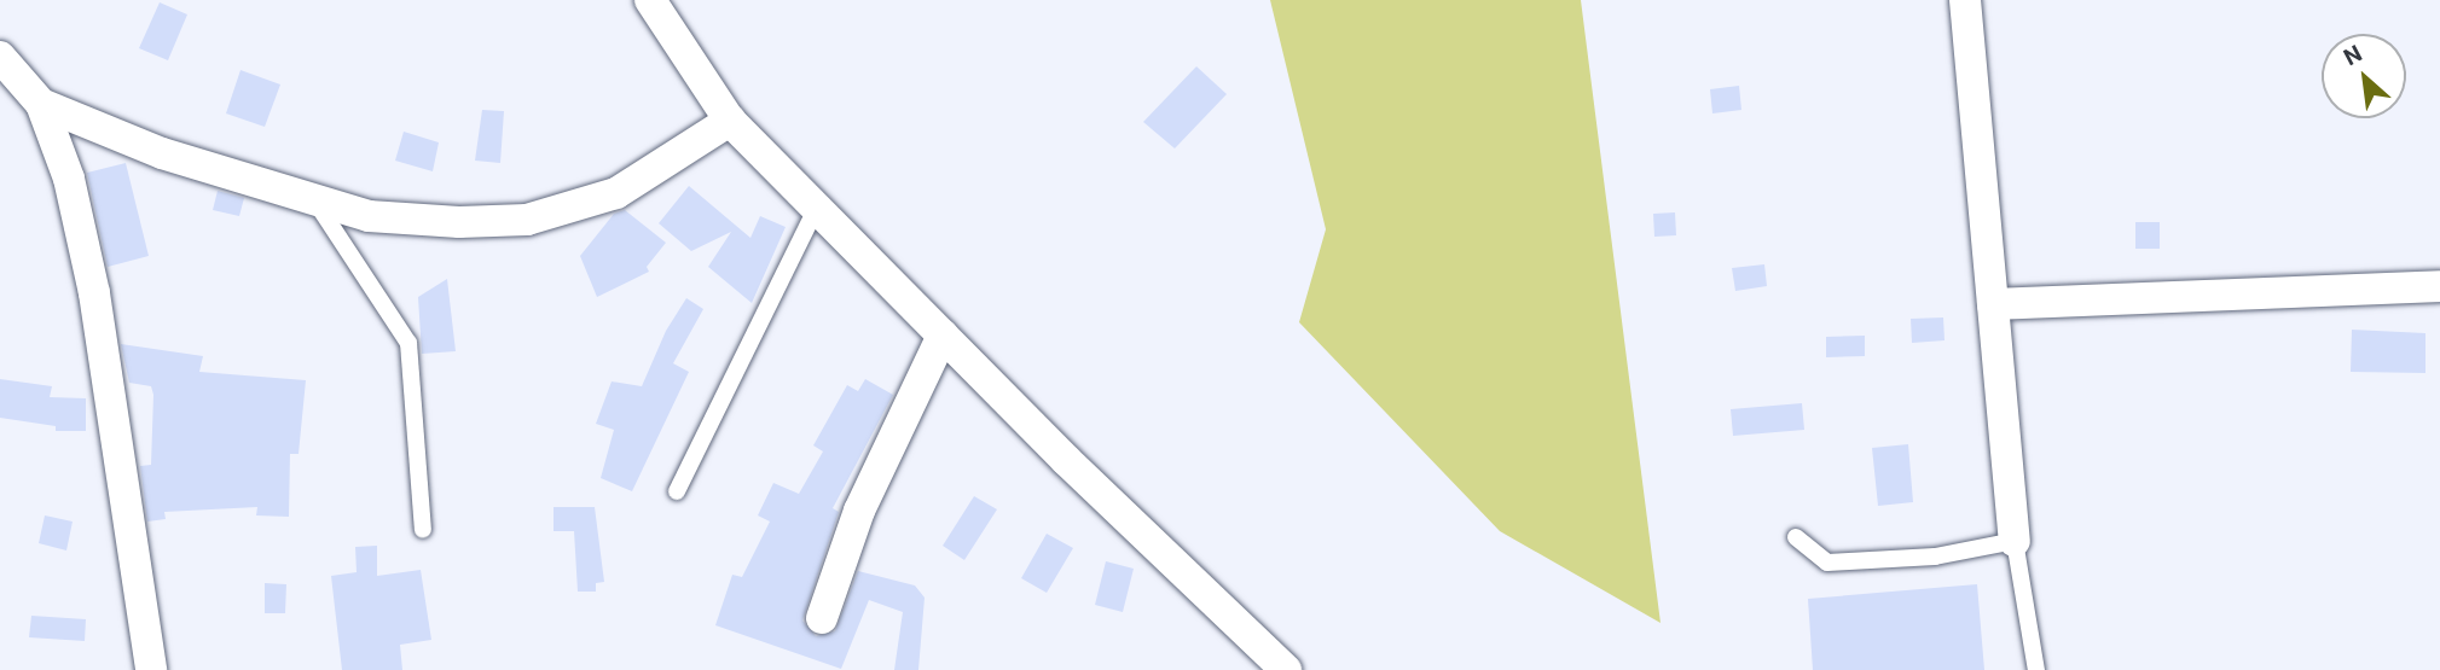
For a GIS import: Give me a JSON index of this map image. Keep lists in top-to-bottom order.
{
  "north": "top left"
}
